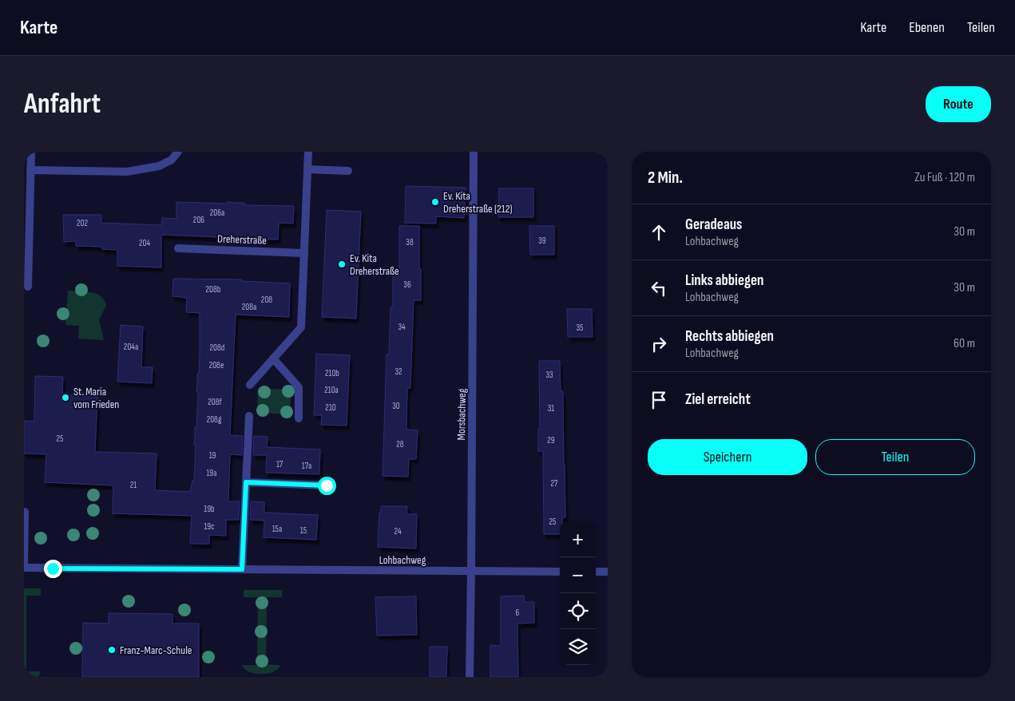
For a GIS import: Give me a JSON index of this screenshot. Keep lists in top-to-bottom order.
{
  "streets": {
    "street": ["Dreherstraße", "Morsbachweg", "Lohbachweg"]
  },
  "crossings": [
    ["Morsbachweg", "Lohbachweg"]
  ],
  "places": [
    "Ev. Kita Dreherstraße (212)",
    "Ev. Kita Dreherstraße",
    "St. Maria vom Frieden",
    "Franz-Marc-Schule"
  ],
  "house_numbers": [
    "206a",
    "206",
    "202",
    "39",
    "38",
    "204",
    "36",
    "208b",
    "208",
    "208a",
    "34",
    "35",
    "204a",
    "208d",
    "208e",
    "32",
    "210b",
    "33",
    "210a",
    "208f",
    "30",
    "210",
    "31",
    "208g",
    "25",
    "29",
    "28",
    "19",
    "17",
    "17a",
    "19a",
    "27",
    "21",
    "19b",
    "25",
    "19c",
    "15a",
    "15",
    "24",
    "6"
  ],
  "page": {
    "header": "Karte",
    "nav": ["Karte", "Ebenen", "Teilen"],
    "buttons": [
      "Route",
      ["Speichern", "Teilen"]
    ],
    "title": "Anfahrt",
    "heading": ["2 Min.", "Zu Fuß · 120 m"],
    "list": [
      ["Geradeaus", "Lohbachweg", "30 m"],
      ["Links abbiegen", "Lohbachweg", "30 m"],
      ["Rechts abbiegen", "Lohbachweg", "60 m"],
      "Ziel erreicht"
    ],
    "map_buttons": ["+", "−"]
  }
}
